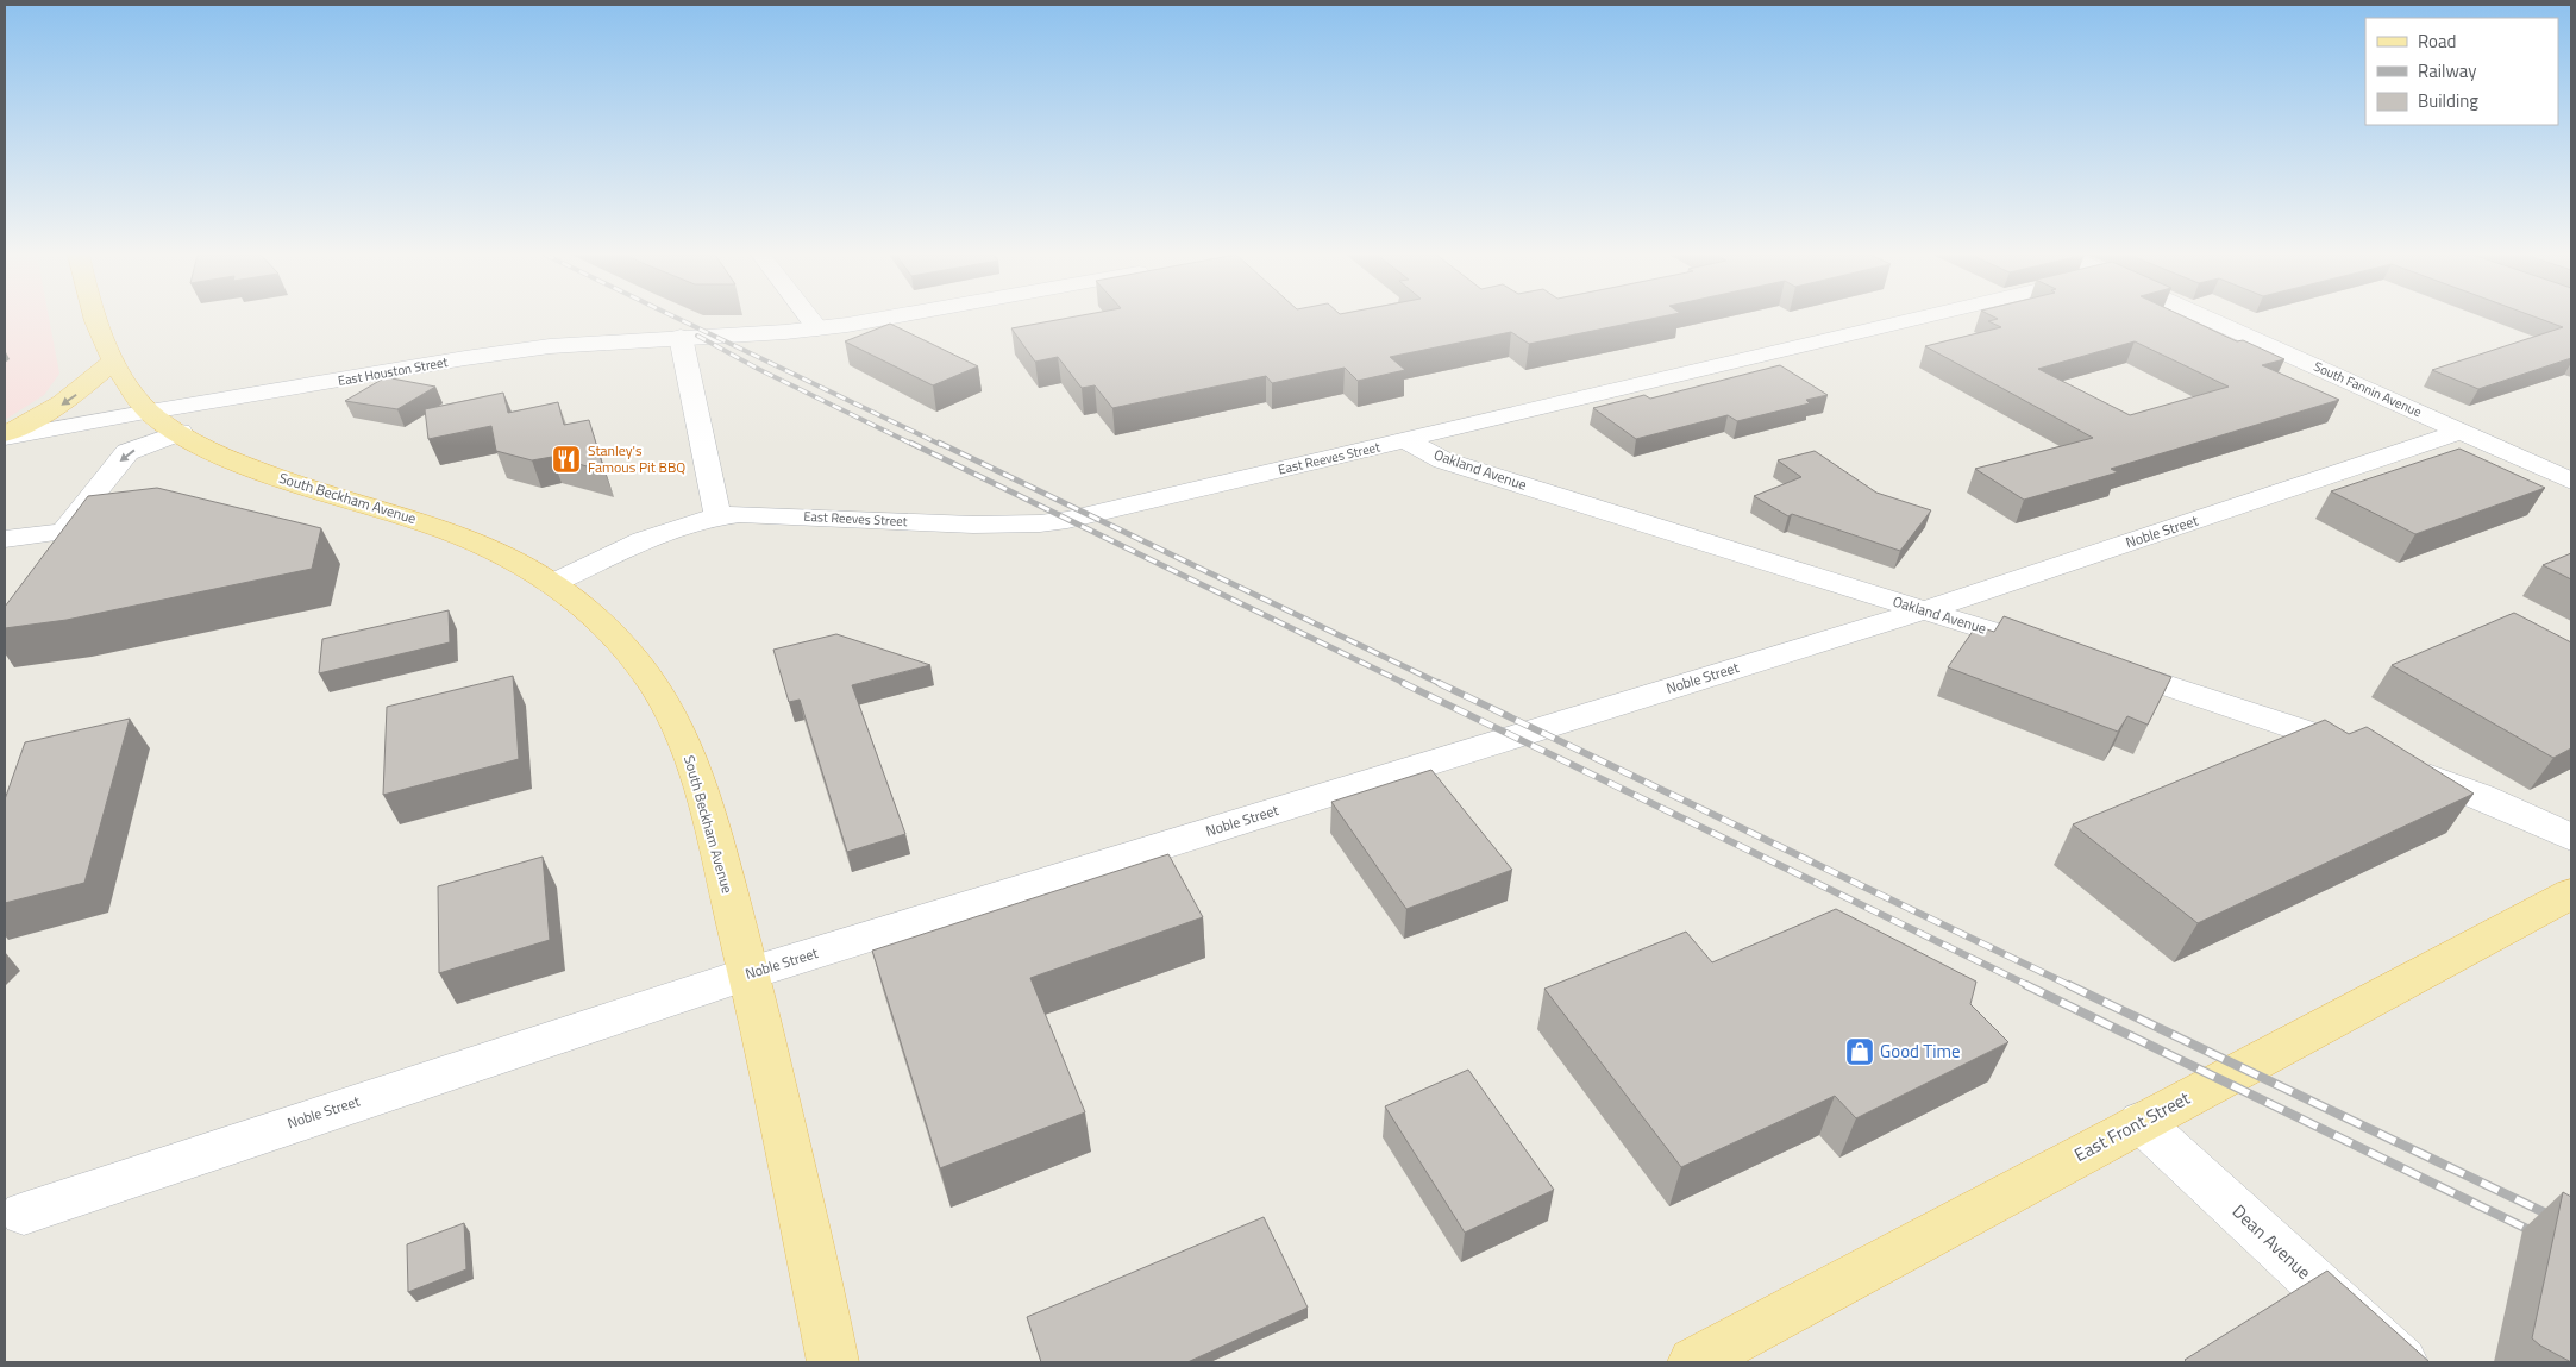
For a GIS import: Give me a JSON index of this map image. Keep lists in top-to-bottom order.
{
  "streets": {
    "main road": ["South Beckham Avenue", "East Front Street"],
    "street": [
      "East Houston Street",
      "South Fannin Avenue",
      "East Reeves Street",
      "Oakland Avenue",
      "Noble Street",
      "Dean Avenue"
    ]
  },
  "crossings": [
    ["East Houston Street", "South Beckham Avenue"],
    ["South Fannin Avenue", "Noble Street"],
    ["East Reeves Street", "Oakland Avenue"],
    ["East Reeves Street", "South Beckham Avenue"],
    ["Oakland Avenue", "Noble Street"],
    ["South Beckham Avenue", "Noble Street"],
    ["East Front Street", "Dean Avenue"]
  ],
  "places": {
    "restaurant": ["Stanley's Famous Pit BBQ"],
    "shop": ["Good Time"]
  },
  "legend": ["Road", "Railway", "Building"]
}
